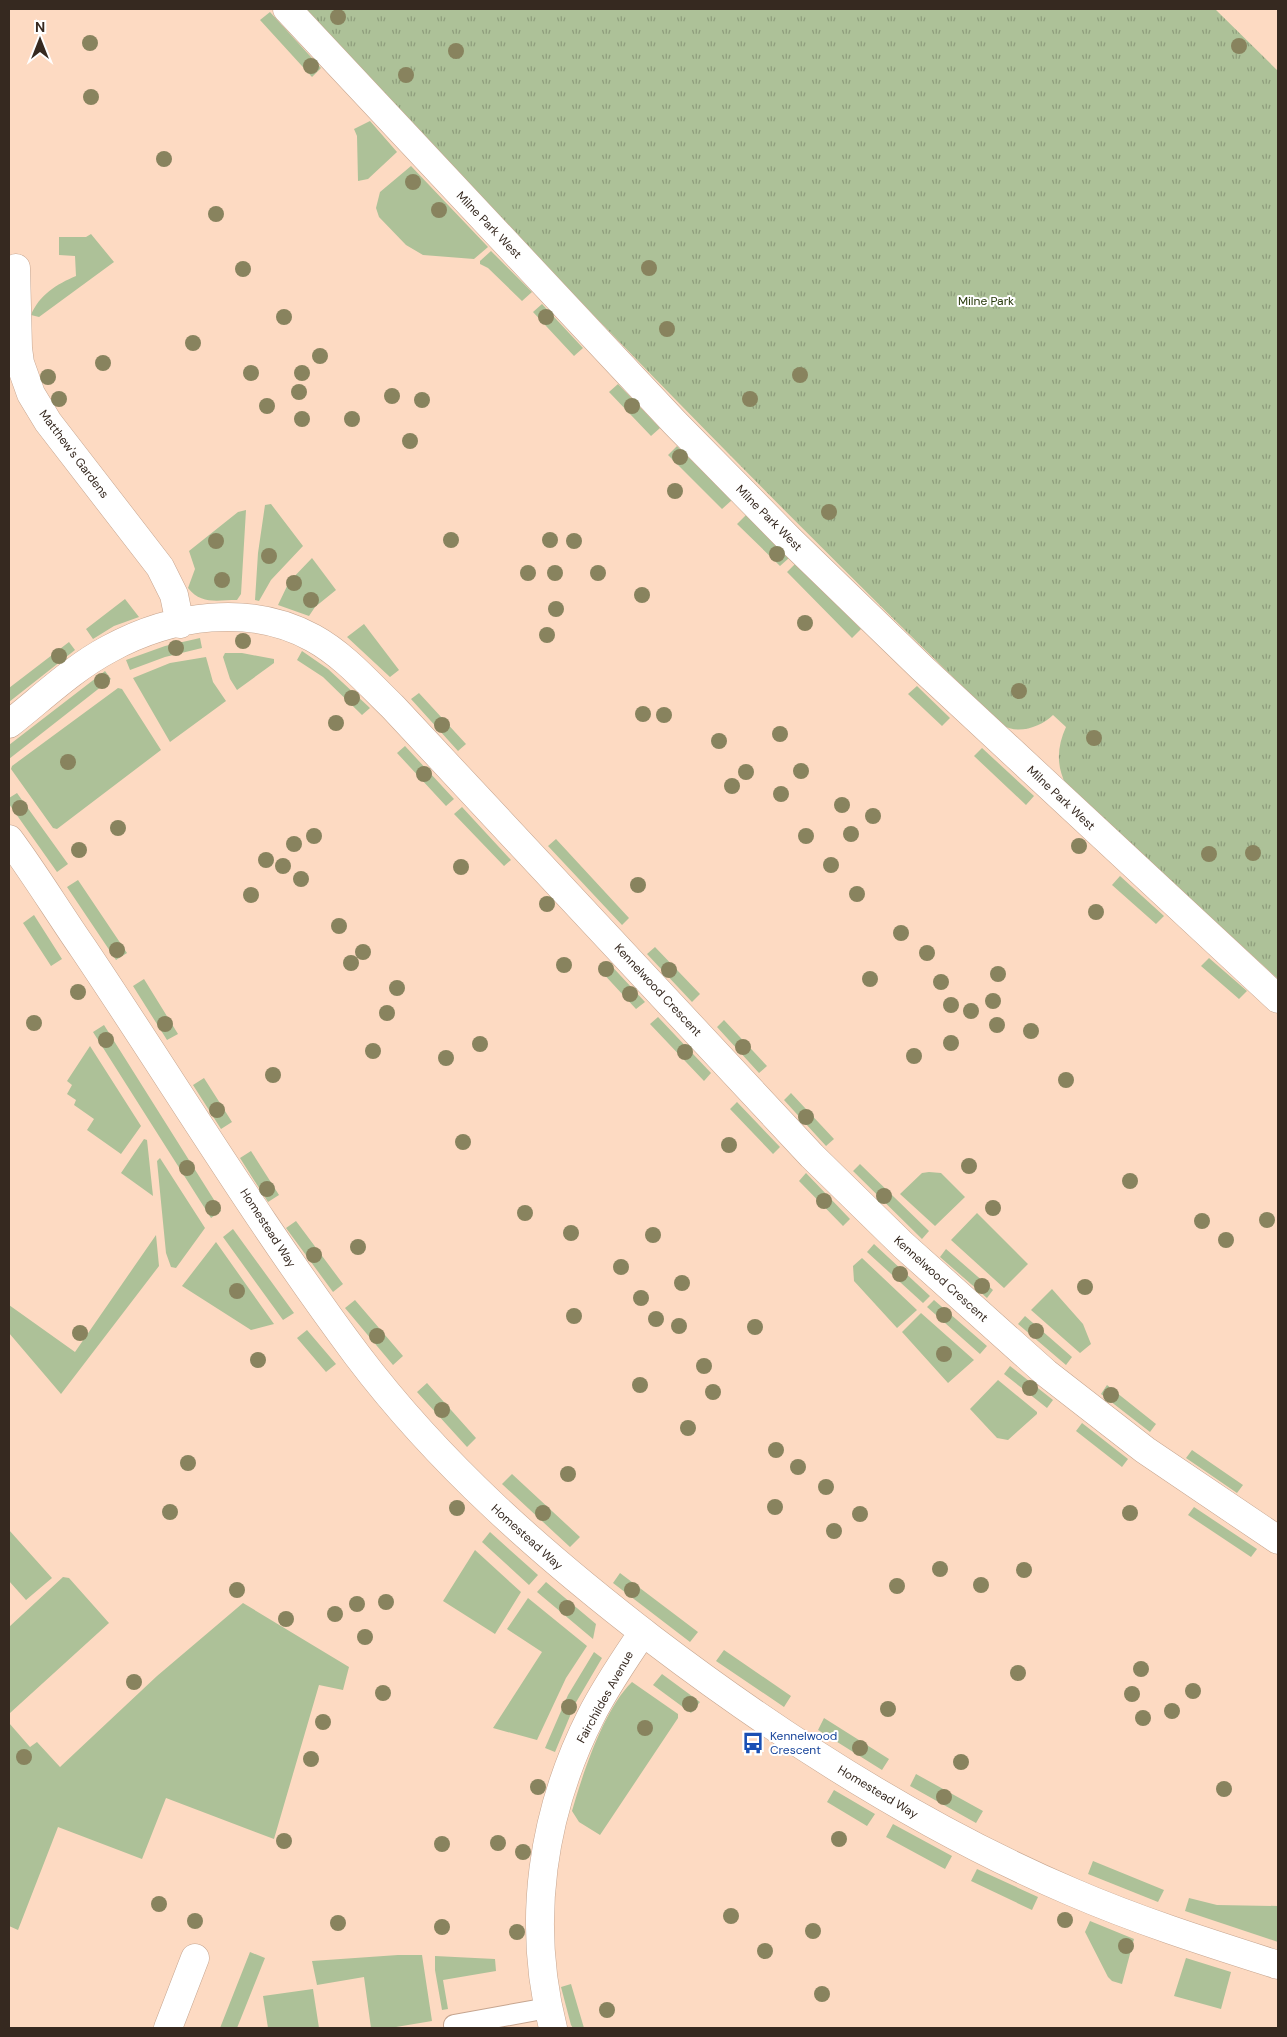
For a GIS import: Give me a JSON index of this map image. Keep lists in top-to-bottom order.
{
  "streets": {
    "street": [
      "Milne Park West",
      "Matthew's Gardens",
      "Kennelwood Crescent",
      "Homestead Way",
      "Fairchildes Avenue"
    ]
  },
  "crossings": [
    ["Matthew's Gardens", "Kennelwood Crescent"],
    ["Homestead Way", "Fairchildes Avenue"]
  ],
  "parks": ["Milne Park"],
  "places": {
    "bus stop": ["Kennelwood Crescent"]
  },
  "north": "top"
}
